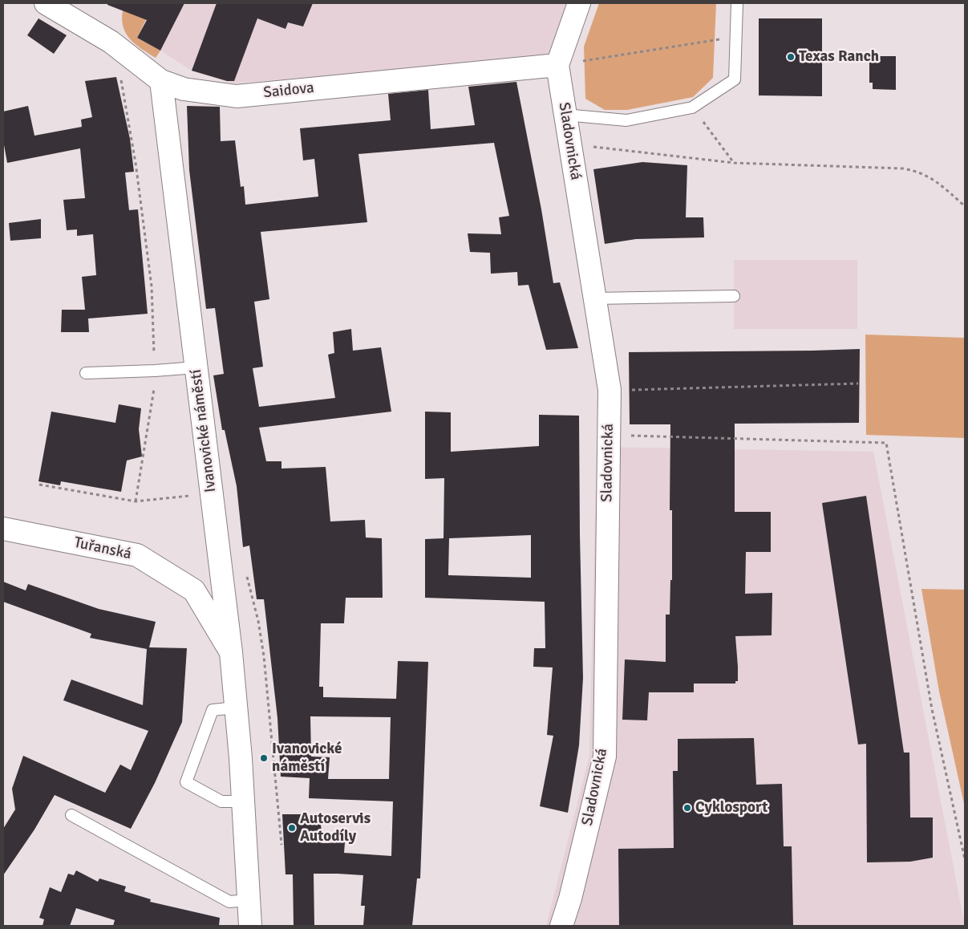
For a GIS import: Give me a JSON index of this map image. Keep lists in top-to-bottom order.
{
  "streets": {
    "street": [
      "Saidova",
      "Sladovnická",
      "Ivanovické náměstí",
      "Tuřanská"
    ]
  },
  "crossings": [
    ["Saidova", "Sladovnická"],
    ["Saidova", "Ivanovické náměstí"],
    ["Ivanovické náměstí", "Tuřanská"]
  ],
  "places": [
    "Texas Ranch",
    "Ivanovické náměstí",
    "Cyklosport",
    "Autoservis Autodíly"
  ]
}
